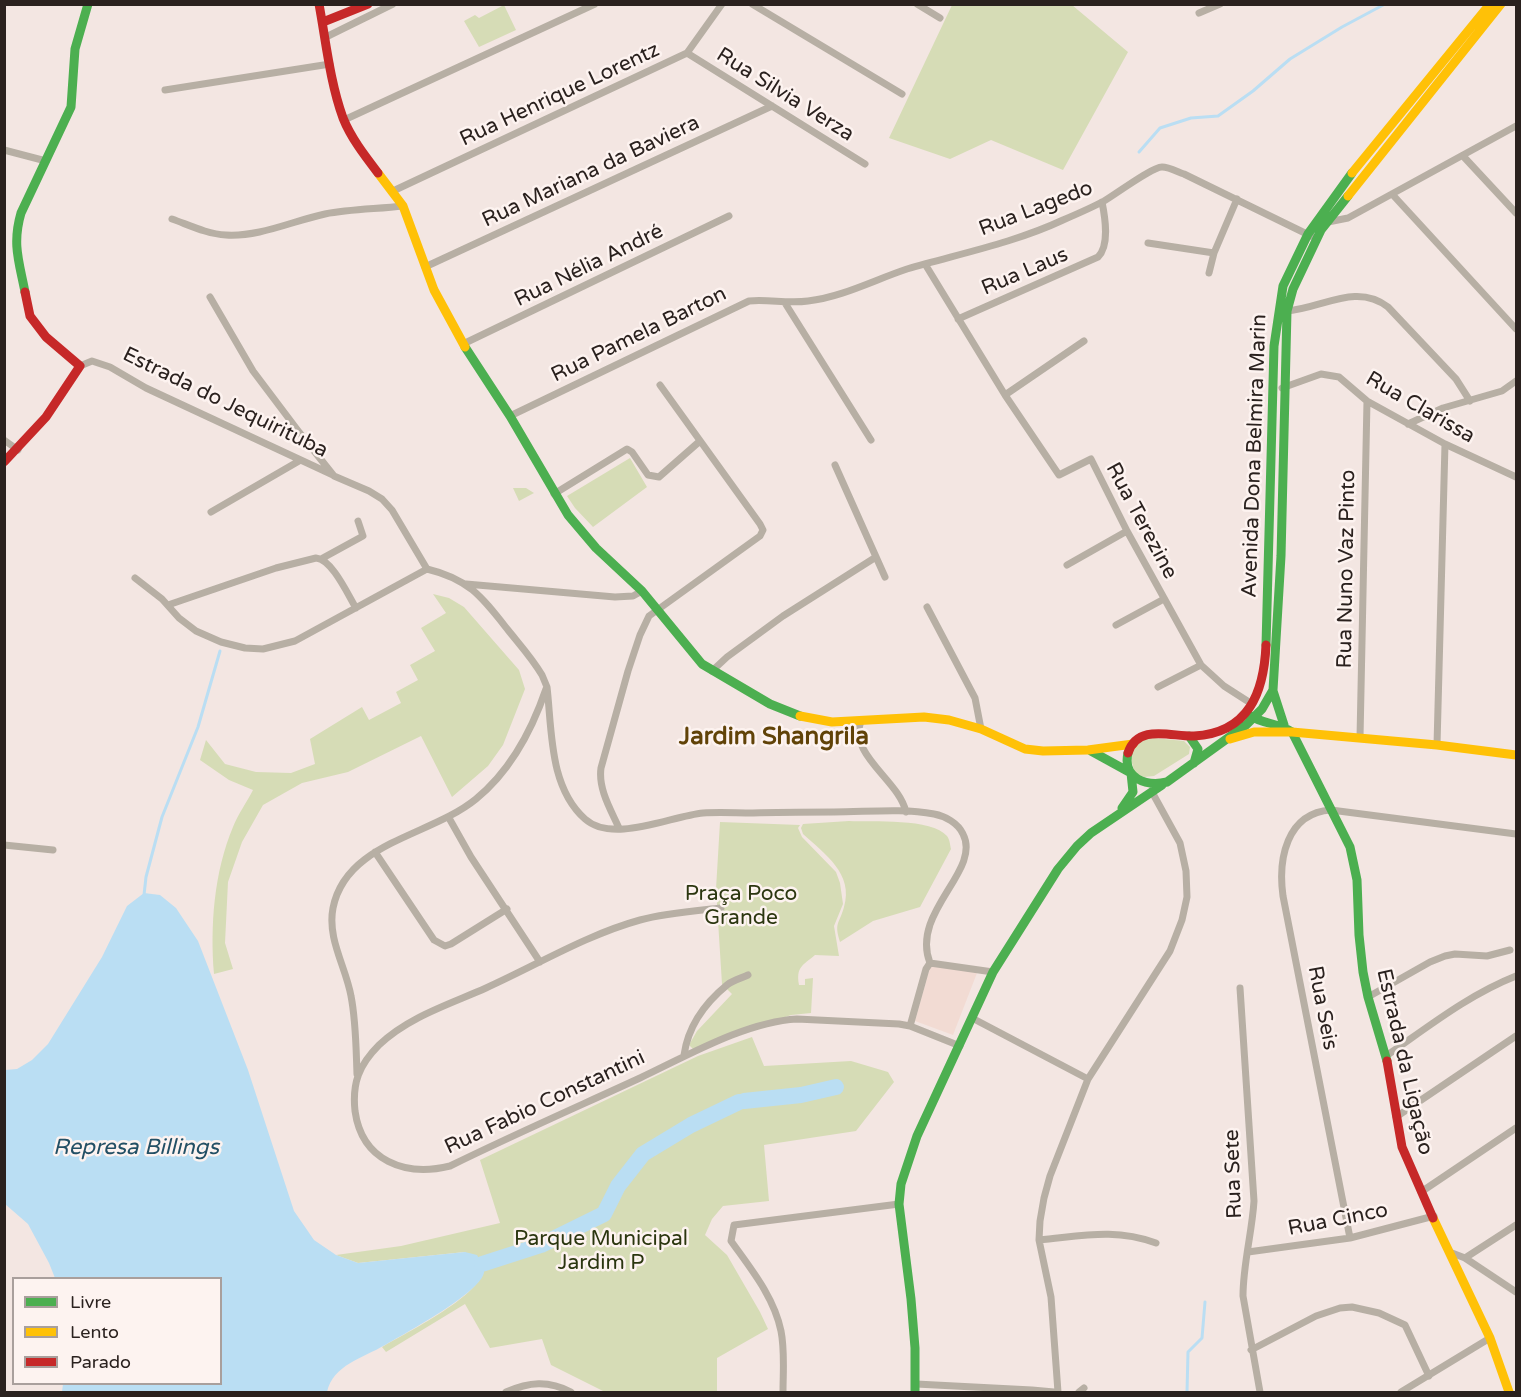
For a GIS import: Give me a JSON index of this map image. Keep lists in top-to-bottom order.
{
  "streets": {
    "main road": ["Avenida Dona Belmira Marin", "Estrada da Ligação"],
    "street": [
      "Rua Henrique Lorentz",
      "Rua Silvia Verza",
      "Rua Mariana da Baviera",
      "Rua Lagedo",
      "Rua Nélia André",
      "Rua Laus",
      "Rua Pamela Barton",
      "Estrada do Jequirituba",
      "Rua Clarissa",
      "Rua Terezine",
      "Rua Nuno Vaz Pinto",
      "Rua Seis",
      "Rua Fabio Constantini",
      "Rua Sete",
      "Rua Cinco"
    ]
  },
  "crossings": [
    ["Rua Henrique Lorentz", "Rua Silvia Verza"],
    ["Rua Henrique Lorentz", "Avenida Dona Belmira Marin"],
    ["Rua Silvia Verza", "Rua Mariana da Baviera"],
    ["Rua Mariana da Baviera", "Avenida Dona Belmira Marin"],
    ["Rua Lagedo", "Rua Laus"],
    ["Rua Lagedo", "Rua Pamela Barton"],
    ["Rua Lagedo", "Avenida Dona Belmira Marin"],
    ["Rua Lagedo", "Rua Terezine"],
    ["Rua Nélia André", "Avenida Dona Belmira Marin"],
    ["Rua Laus", "Rua Terezine"],
    ["Rua Pamela Barton", "Avenida Dona Belmira Marin"],
    ["Rua Clarissa", "Avenida Dona Belmira Marin"],
    ["Rua Clarissa", "Rua Nuno Vaz Pinto"],
    ["Avenida Dona Belmira Marin", "Rua Terezine"],
    ["Rua Seis", "Estrada da Ligação"],
    ["Rua Seis", "Rua Cinco"],
    ["Estrada da Ligação", "Rua Cinco"],
    ["Rua Sete", "Rua Cinco"]
  ],
  "districts": ["Jardim Shangrila"],
  "water": ["Represa Billings"],
  "parks": ["Praça Poco Grande", "Parque Municipal Jardim P"],
  "legend": ["Livre", "Lento", "Parado"]
}
